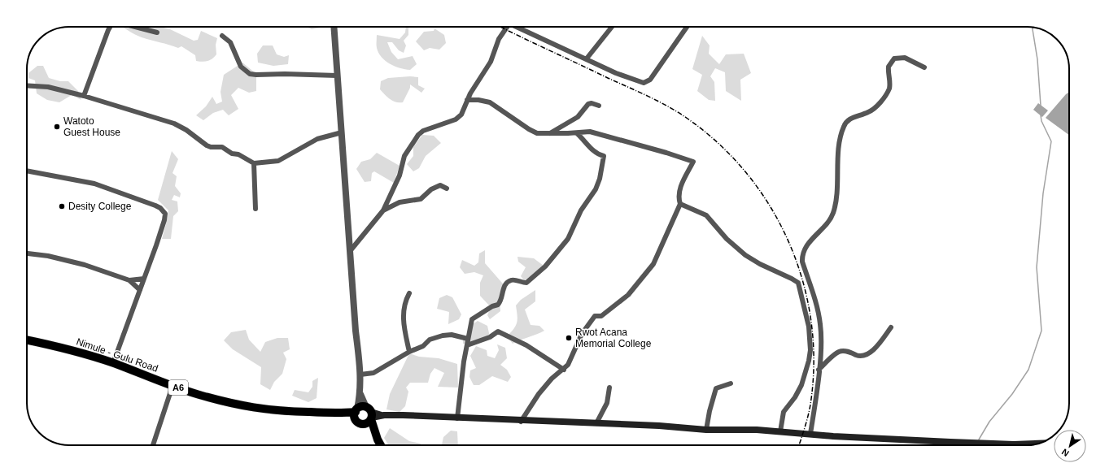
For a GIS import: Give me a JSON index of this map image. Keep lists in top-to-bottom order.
{
  "streets": {
    "main road": ["Nimule - Gulu Road", "A6"]
  },
  "crossings": [
    ["Nimule - Gulu Road", "A6"]
  ],
  "places": ["Watoto Guest House", "Desity College", "Rwot Acana Memorial College"],
  "north": "bottom left"
}
